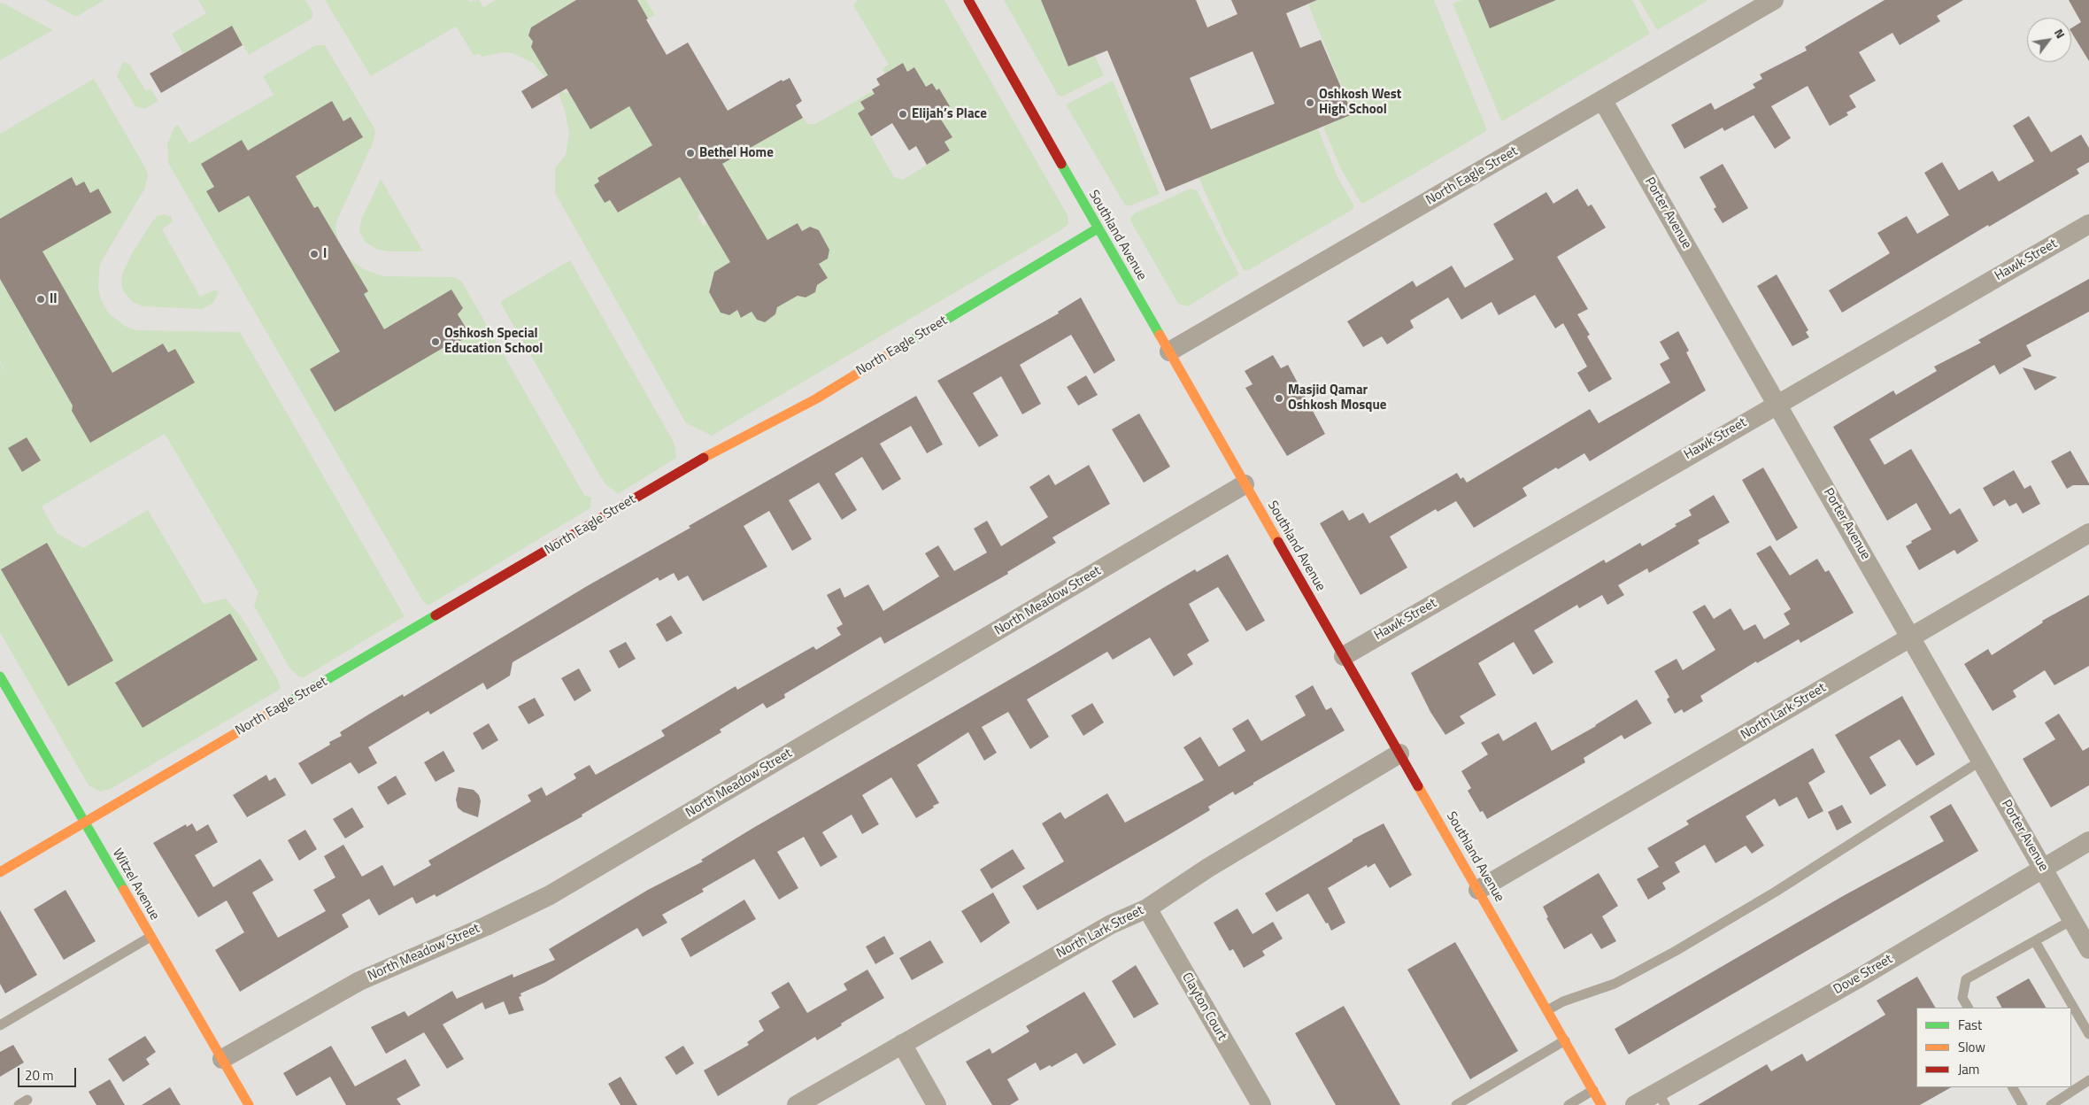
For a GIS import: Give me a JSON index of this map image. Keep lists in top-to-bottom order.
{
  "streets": {
    "street": [
      "North Eagle Street",
      "Porter Avenue",
      "Southland Avenue",
      "Hawk Street",
      "North Meadow Street",
      "North Lark Street",
      "Witzel Avenue",
      "Dove Street",
      "Clayton Court"
    ]
  },
  "crossings": [
    ["North Eagle Street", "Porter Avenue"],
    ["North Eagle Street", "Southland Avenue"],
    ["North Eagle Street", "Witzel Avenue"],
    ["Porter Avenue", "Hawk Street"],
    ["Porter Avenue", "North Lark Street"],
    ["Porter Avenue", "Dove Street"],
    ["Southland Avenue", "Hawk Street"],
    ["Southland Avenue", "North Meadow Street"],
    ["Southland Avenue", "North Lark Street"],
    ["North Meadow Street", "Witzel Avenue"],
    ["North Lark Street", "Clayton Court"]
  ],
  "places": [
    "Oshkosh West High School",
    "Elijah’s Place",
    "Bethel Home",
    "I",
    "II",
    "Oshkosh Special Education School",
    "Masjid Qamar Oshkosh Mosque"
  ],
  "legend": ["Fast", "Slow", "Jam"],
  "scale_bar": "20 m",
  "north": "top right"
}
